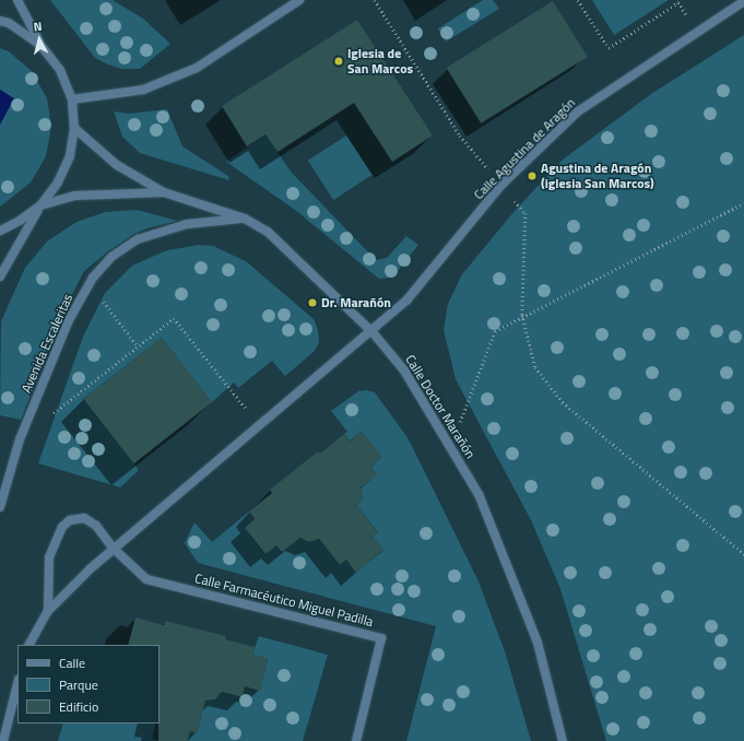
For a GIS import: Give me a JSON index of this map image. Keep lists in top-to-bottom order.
{
  "streets": {
    "street": [
      "Calle Agustina de Aragón",
      "Avenida Escaleritas",
      "Calle Doctor Marañón",
      "Calle Farmacéutico Miguel Padilla"
    ]
  },
  "crossings": [
    ["Calle Agustina de Aragón", "Calle Doctor Marañón"],
    ["Avenida Escaleritas", "Calle Doctor Marañón"]
  ],
  "places": ["Iglesia de San Marcos", "Agustina de Aragón (iglesia San Marcos)", "Dr. Marañón"],
  "legend": ["Calle", "Parque", "Edificio"],
  "north": "top"
}
